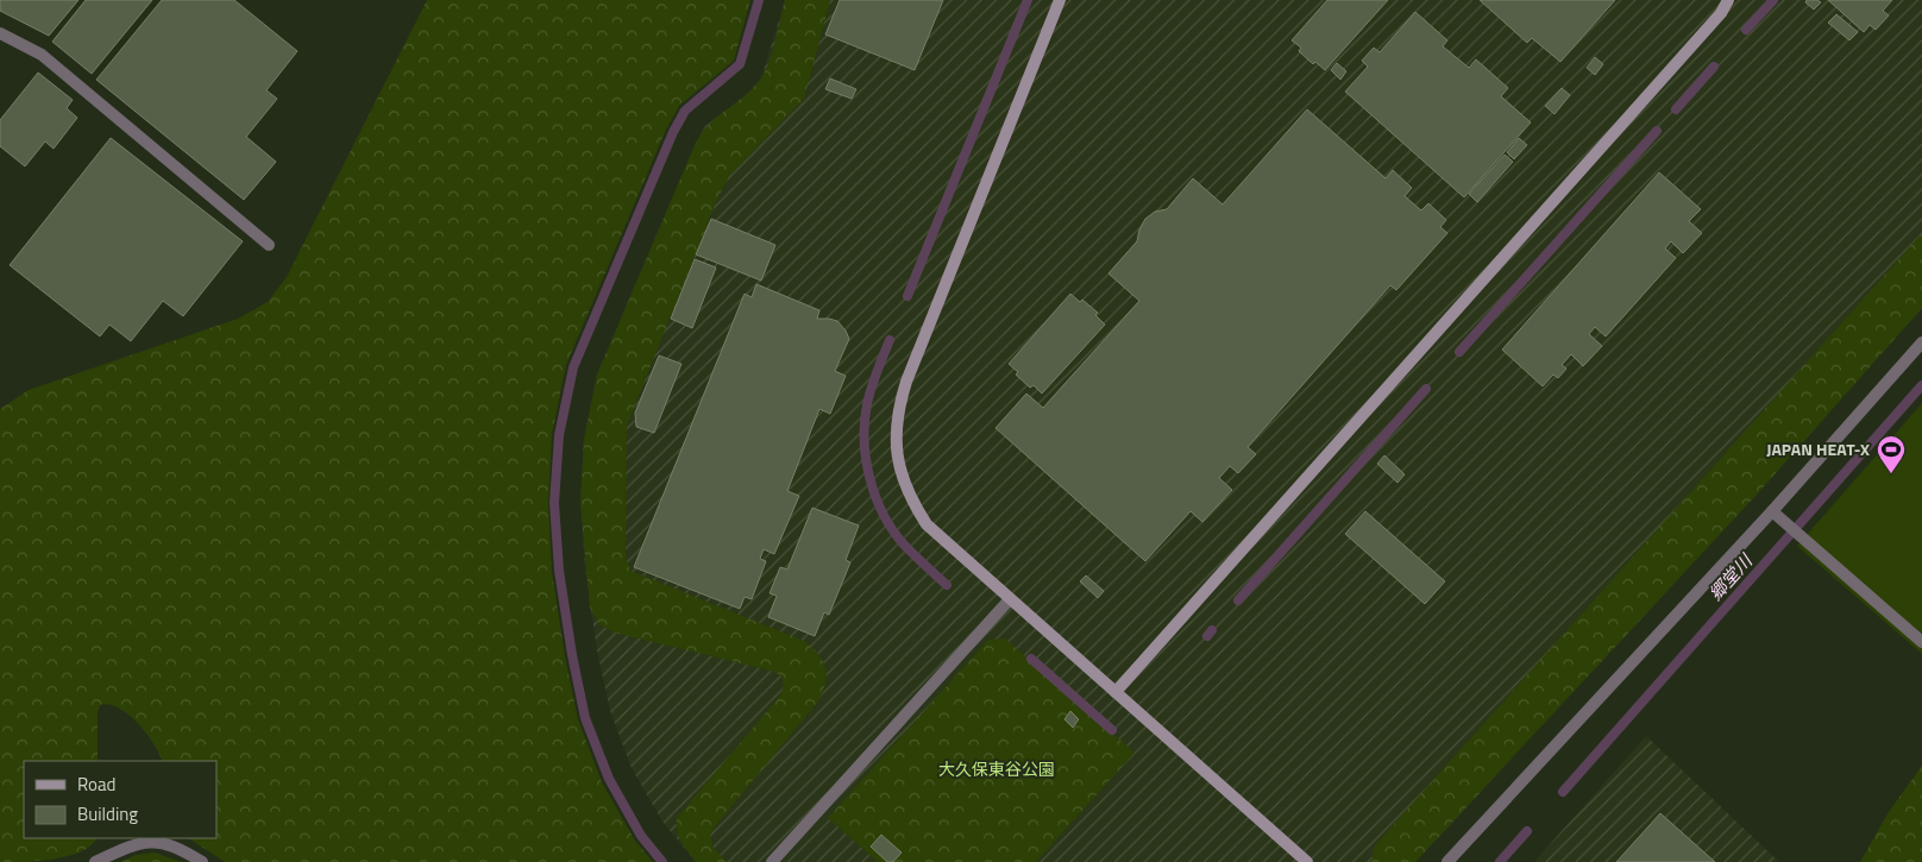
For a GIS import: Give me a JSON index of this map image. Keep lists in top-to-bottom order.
{
  "water": ["郷堂川"],
  "parks": ["大久保東谷公園"],
  "places": {
    "sports": ["JAPAN HEAT-X"]
  },
  "legend": ["Road", "Building"]
}
